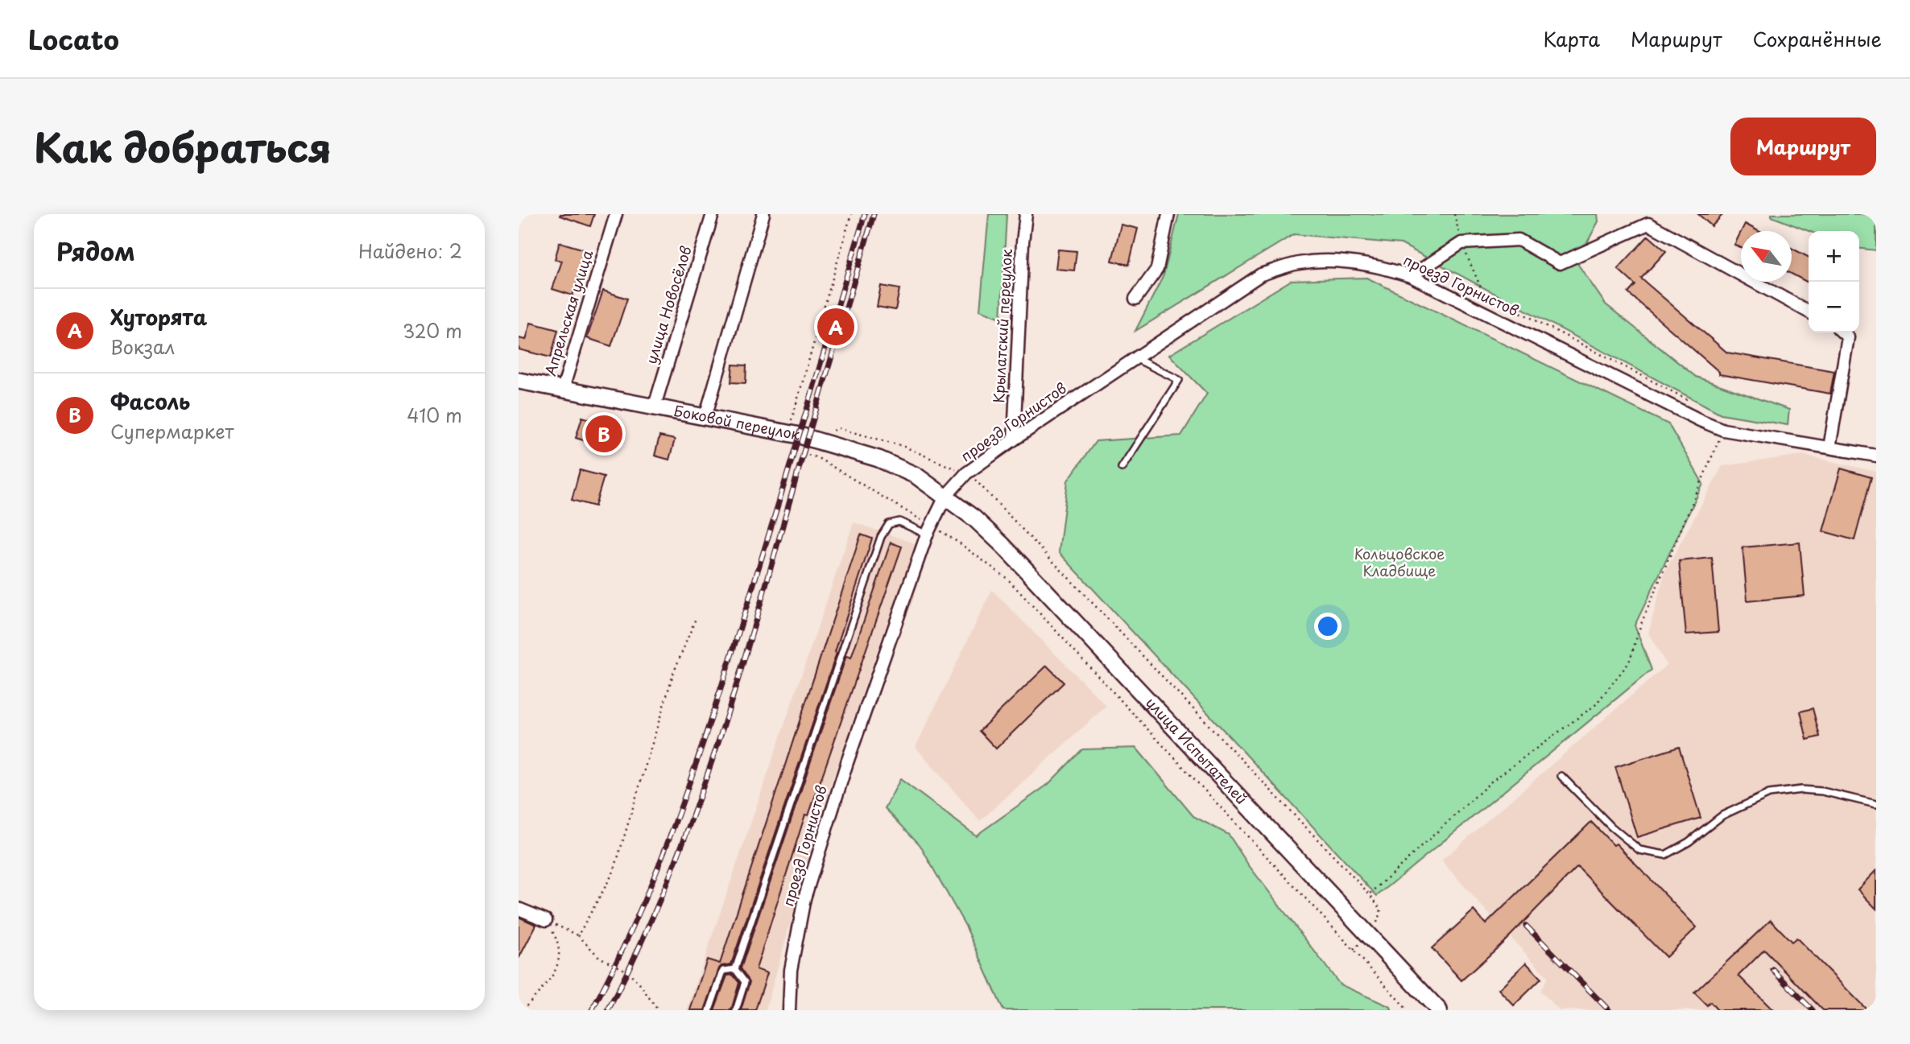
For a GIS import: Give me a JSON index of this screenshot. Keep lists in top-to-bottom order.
{
  "streets": {
    "main road": ["Боковой переулок", "улица Испытателей"],
    "street": [
      "проезд Горнистов",
      "улица Новосёлов",
      "Апрельская улица",
      "Крылатский переулок"
    ]
  },
  "crossings": [
    ["проезд Горнистов", "Крылатский переулок"],
    ["проезд Горнистов", "Боковой переулок"],
    ["проезд Горнистов", "улица Испытателей"],
    ["улица Новосёлов", "Боковой переулок"],
    ["Апрельская улица", "Боковой переулок"],
    ["Боковой переулок", "улица Испытателей"]
  ],
  "parks": ["Кольцовское Кладбище"],
  "north": "top left",
  "page": {
    "header": "Locato",
    "nav": ["Карта", "Маршрут", "Сохранённые"],
    "title": "Как добраться",
    "buttons": "Маршрут",
    "heading": ["Рядом", "Найдено: 2"],
    "map_buttons": ["+", "−"],
    "list": [
      {
        "mark": "A",
        "name": "Хуторята",
        "note": "Вокзал",
        "value": "320 m"
      },
      {
        "mark": "B",
        "name": "Фасоль",
        "note": "Супермаркет",
        "value": "410 m"
      }
    ],
    "pins": ["A", "B"]
  }
}
